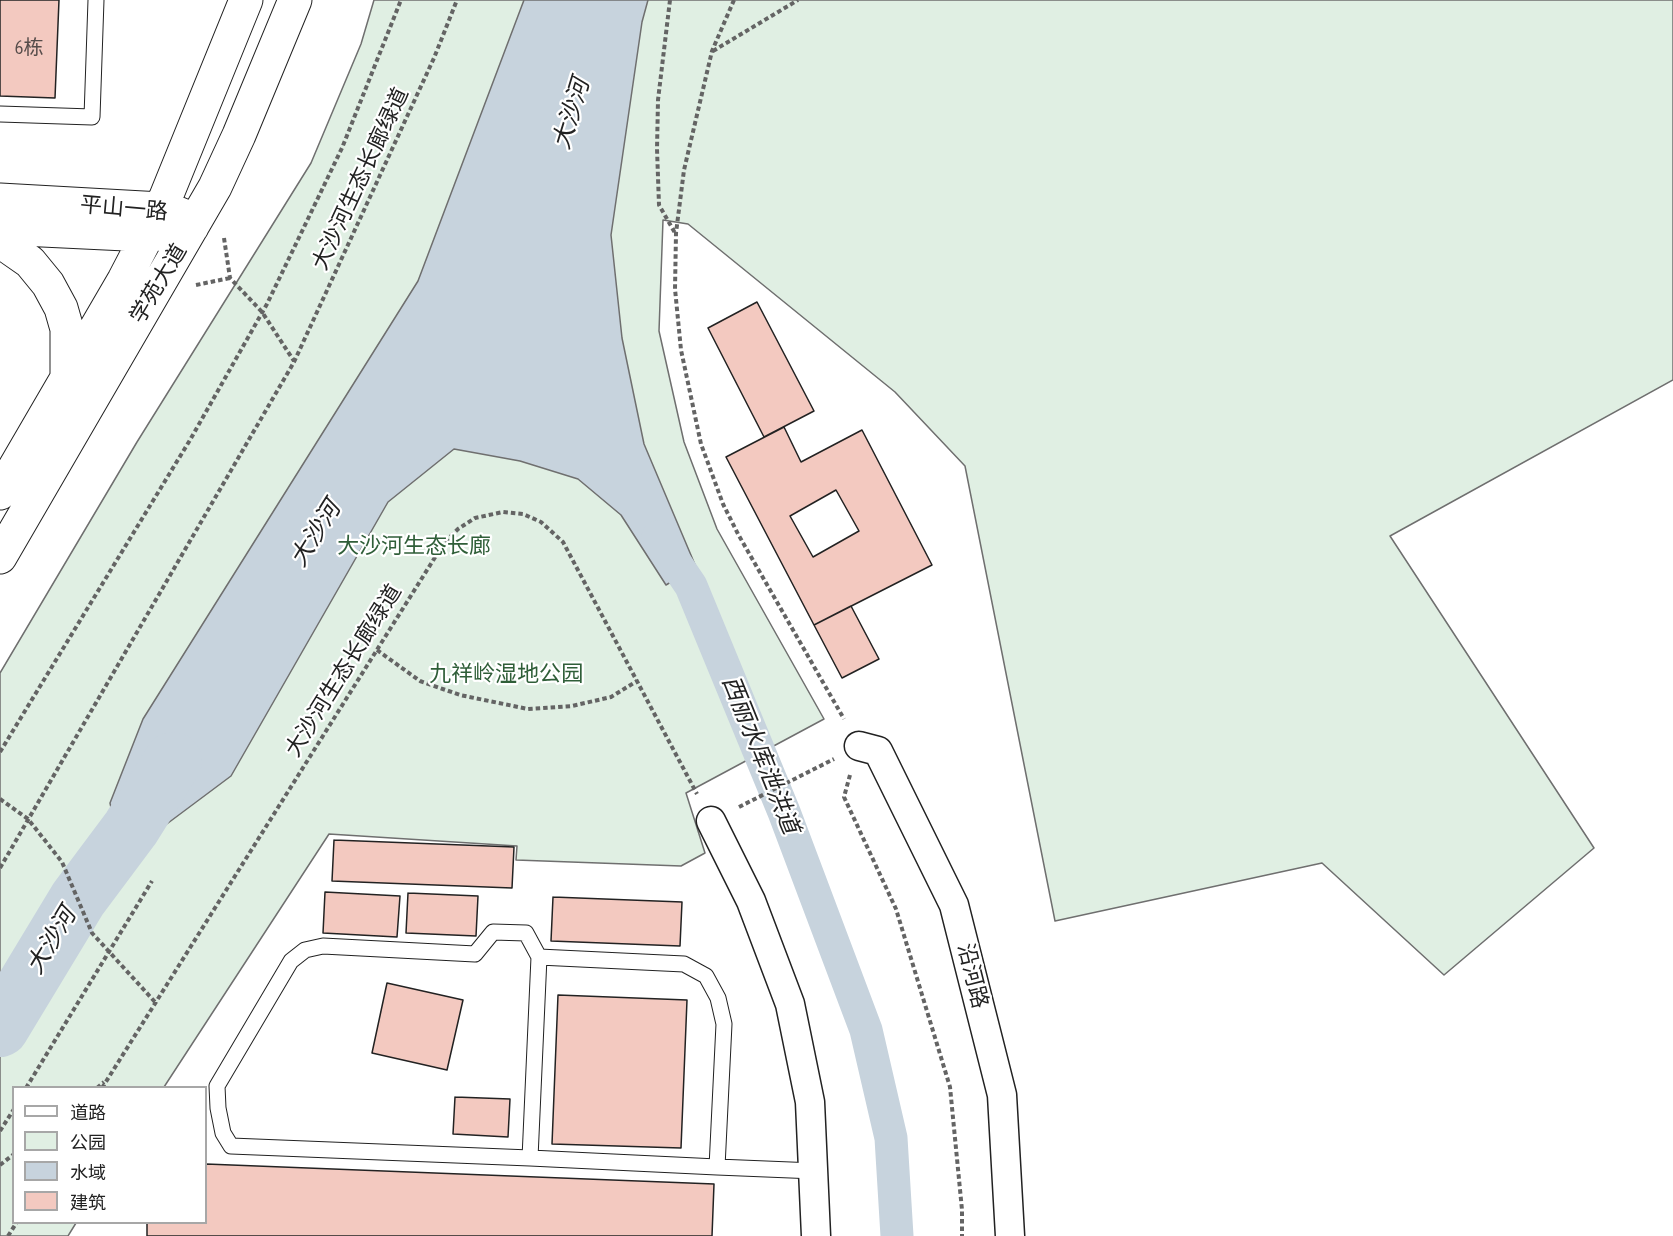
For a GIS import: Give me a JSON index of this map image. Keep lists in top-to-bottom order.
{
  "streets": {
    "street": ["平山一路", "学苑大道", "沿河路"],
    "path": ["大沙河生态长廊绿道"]
  },
  "crossings": [
    ["平山一路", "学苑大道"]
  ],
  "water": ["大沙河", "西丽水库泄洪道"],
  "parks": ["大沙河生态长廊", "九祥岭湿地公园"],
  "house_numbers": ["6栋"],
  "legend": [
    "道路",
    "公园",
    "水域",
    "建筑"
  ]
}
